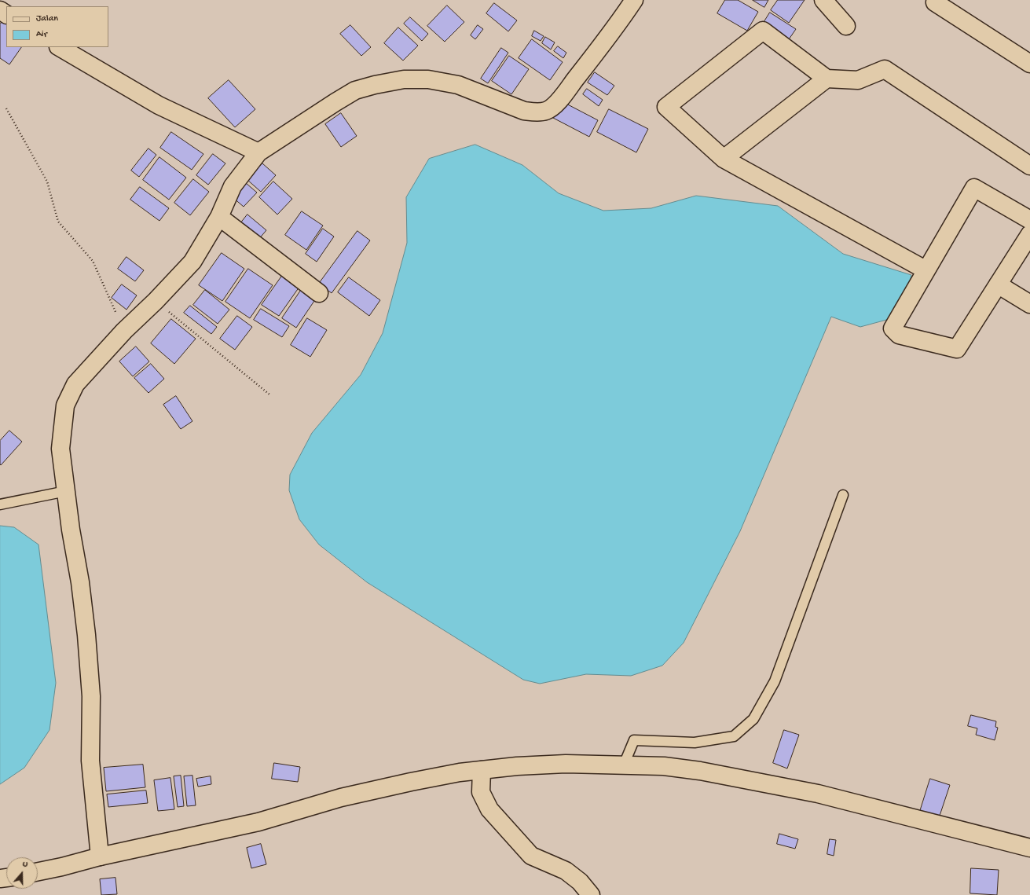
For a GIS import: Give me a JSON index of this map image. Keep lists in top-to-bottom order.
{
  "legend": ["Jalan", "Air"],
  "north": "top"
}
